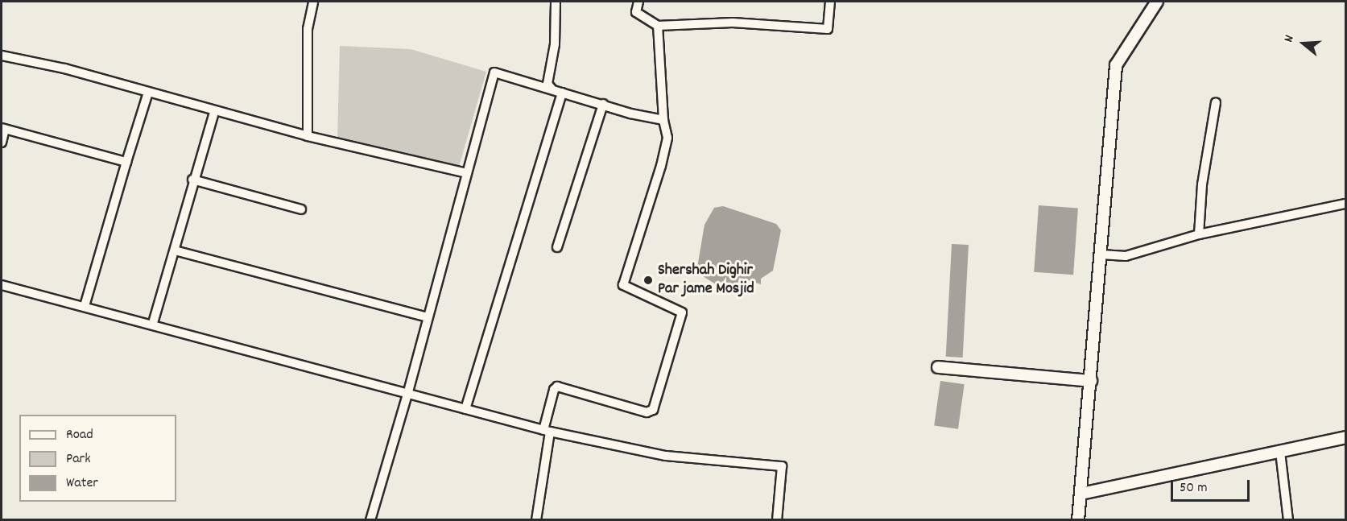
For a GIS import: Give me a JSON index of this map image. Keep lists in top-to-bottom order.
{
  "places": ["Shershah Dighir Par jame Mosjid"],
  "legend": ["Road", "Park", "Water"],
  "scale_bar": "50 m",
  "north": "left"
}
